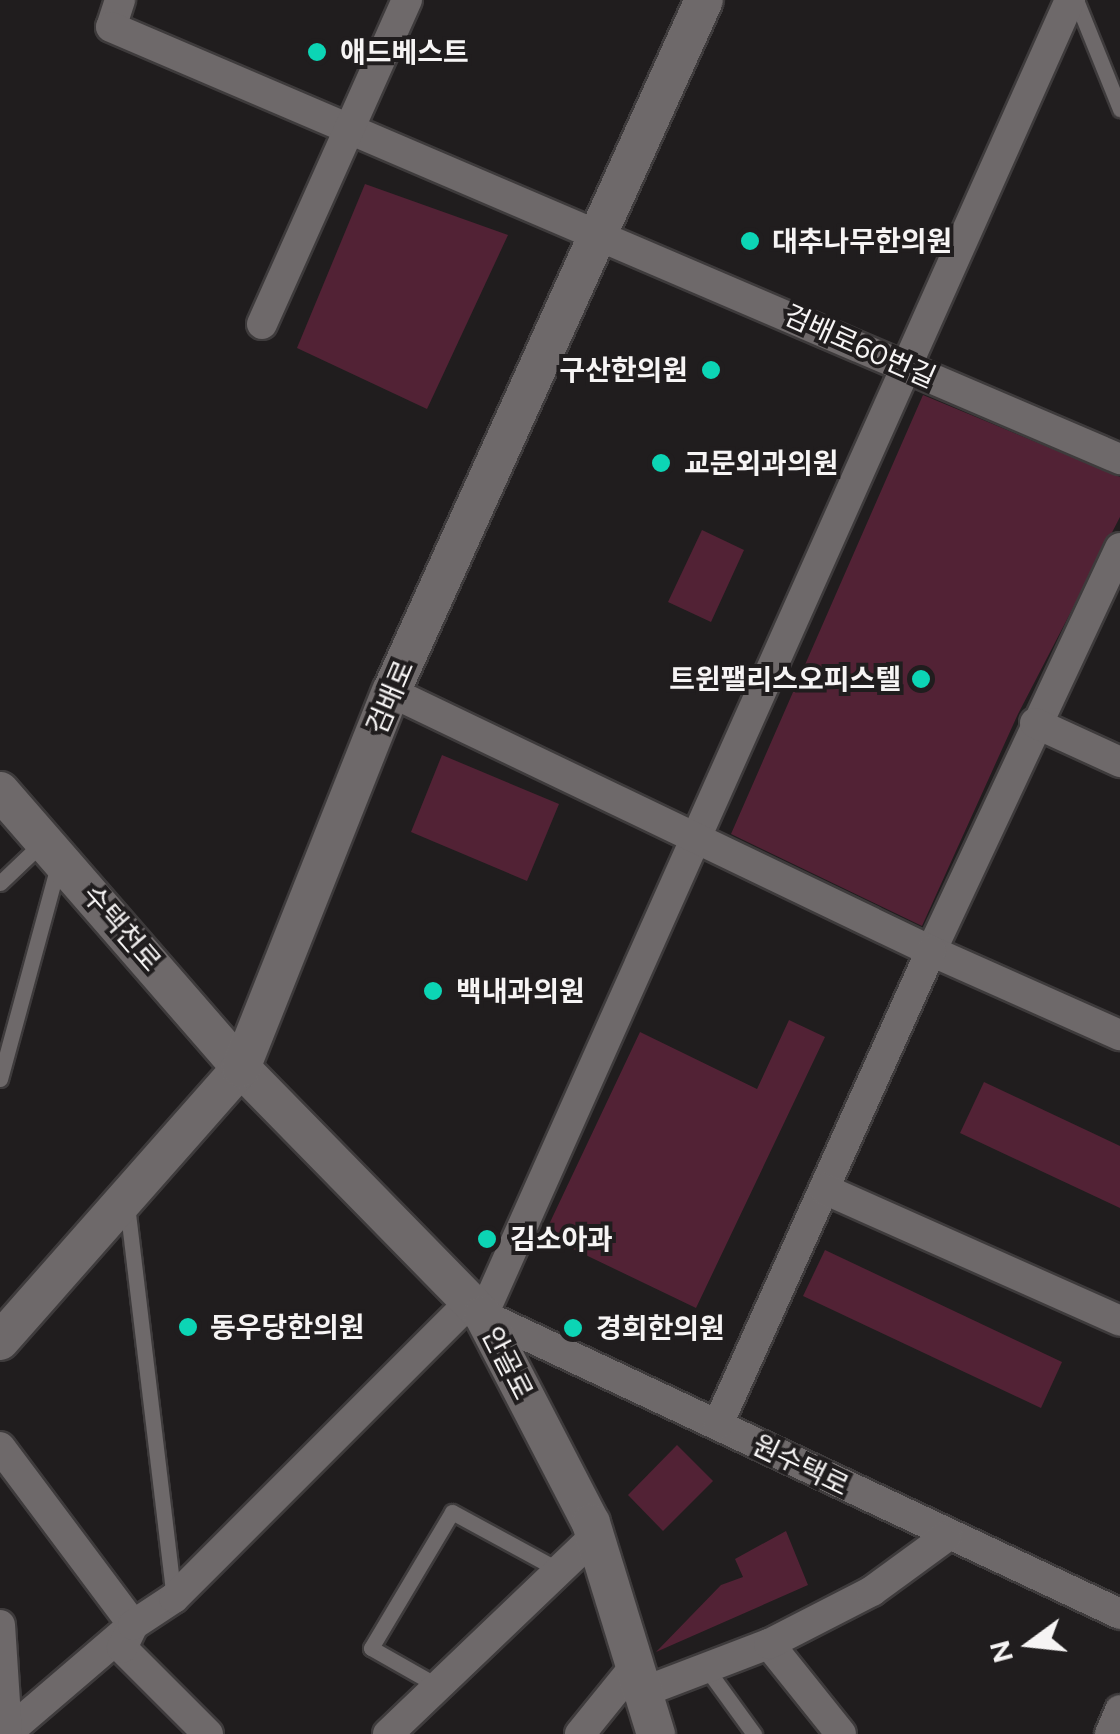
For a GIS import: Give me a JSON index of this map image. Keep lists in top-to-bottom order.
{
  "streets": {
    "street": [
      "검배로60번길",
      "검배로",
      "수택천로",
      "안골로",
      "원수택로"
    ]
  },
  "crossings": [
    ["검배로60번길", "검배로"],
    ["검배로", "수택천로"],
    ["검배로", "안골로"],
    ["수택천로", "안골로"],
    ["안골로", "원수택로"]
  ],
  "places": [
    "애드베스트",
    "대추나무한의원",
    "구산한의원",
    "교문외과의원",
    "트윈팰리스오피스텔",
    "백내과의원",
    "김소아과",
    "동우당한의원",
    "경희한의원"
  ],
  "north": "left"
}
